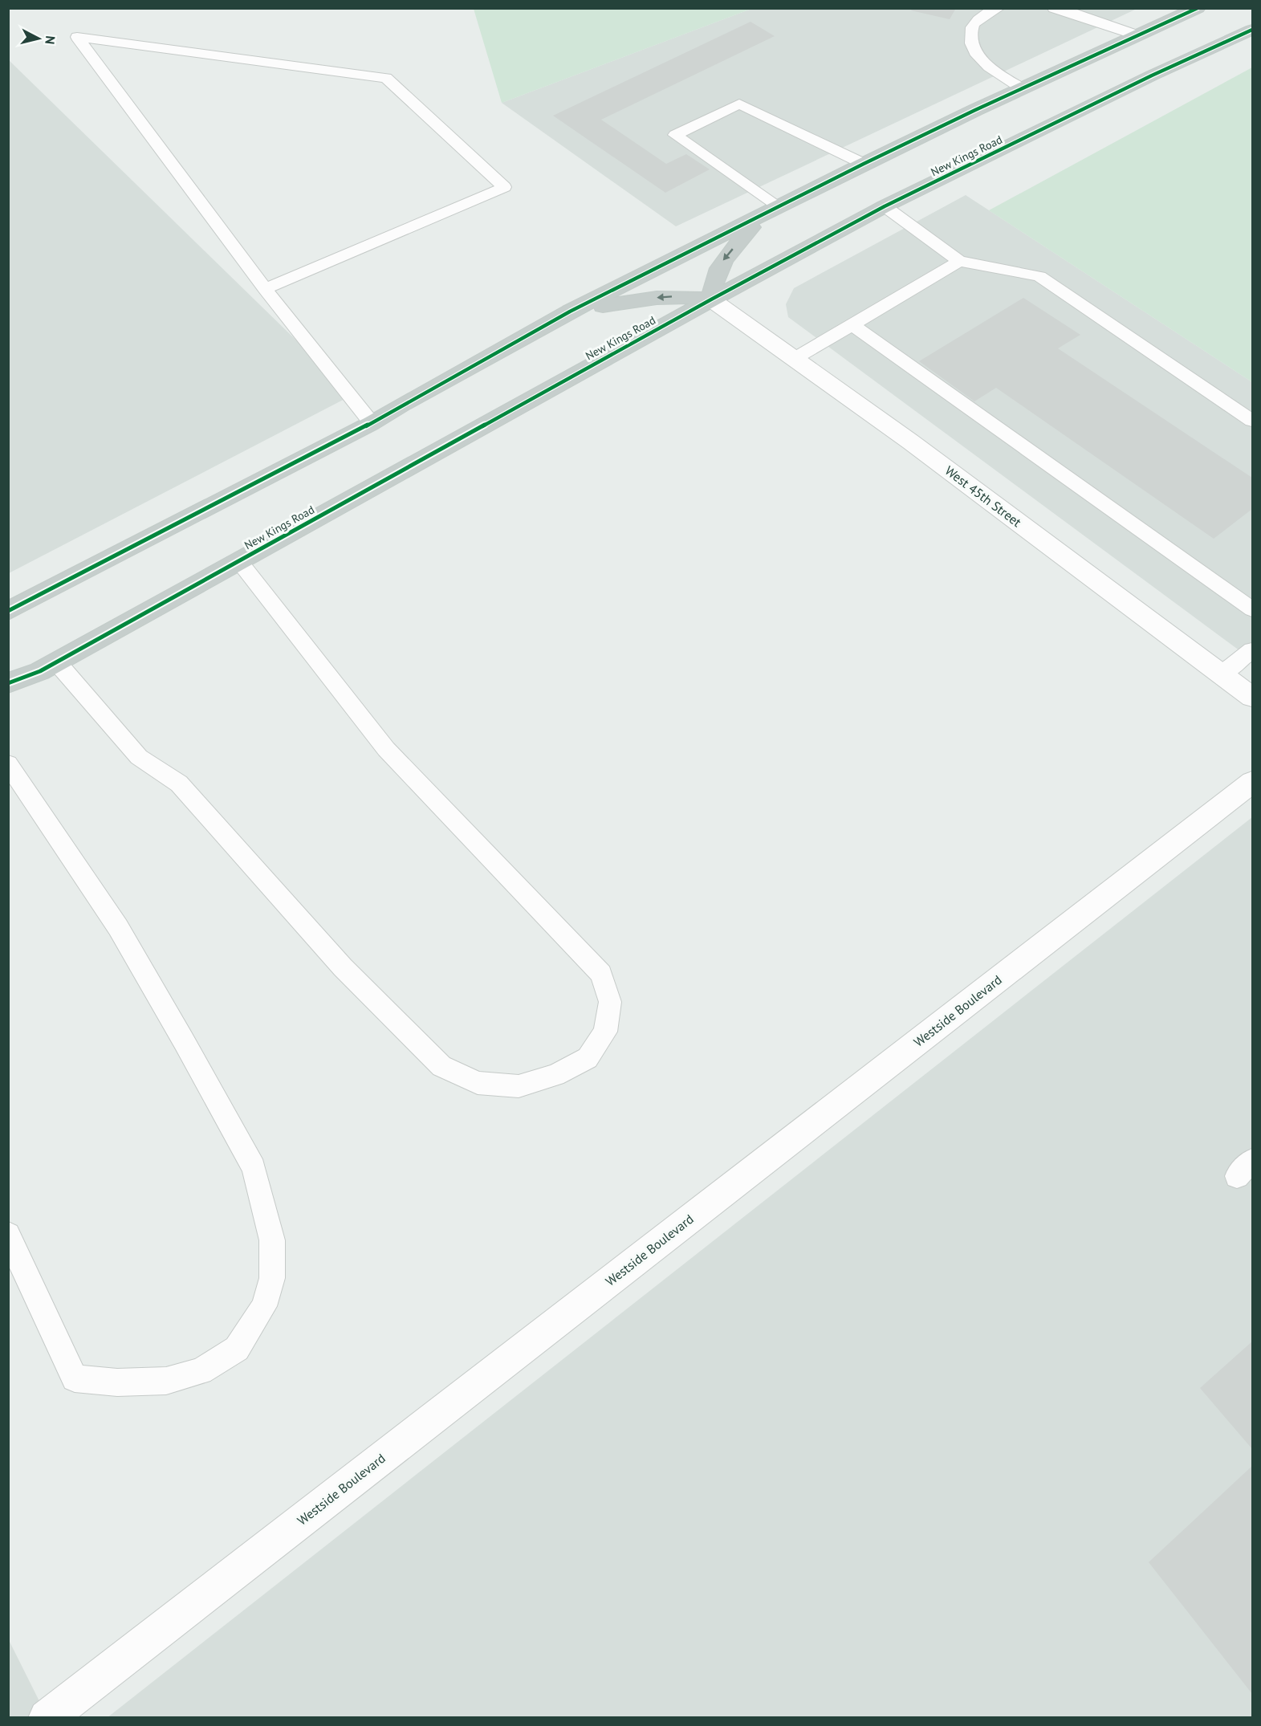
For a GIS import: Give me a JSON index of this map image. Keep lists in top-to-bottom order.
{
  "streets": {
    "highway": ["New Kings Road"],
    "street": ["West 45th Street", "Westside Boulevard"]
  },
  "crossings": [
    ["New Kings Road", "West 45th Street"]
  ],
  "north": "right"
}
